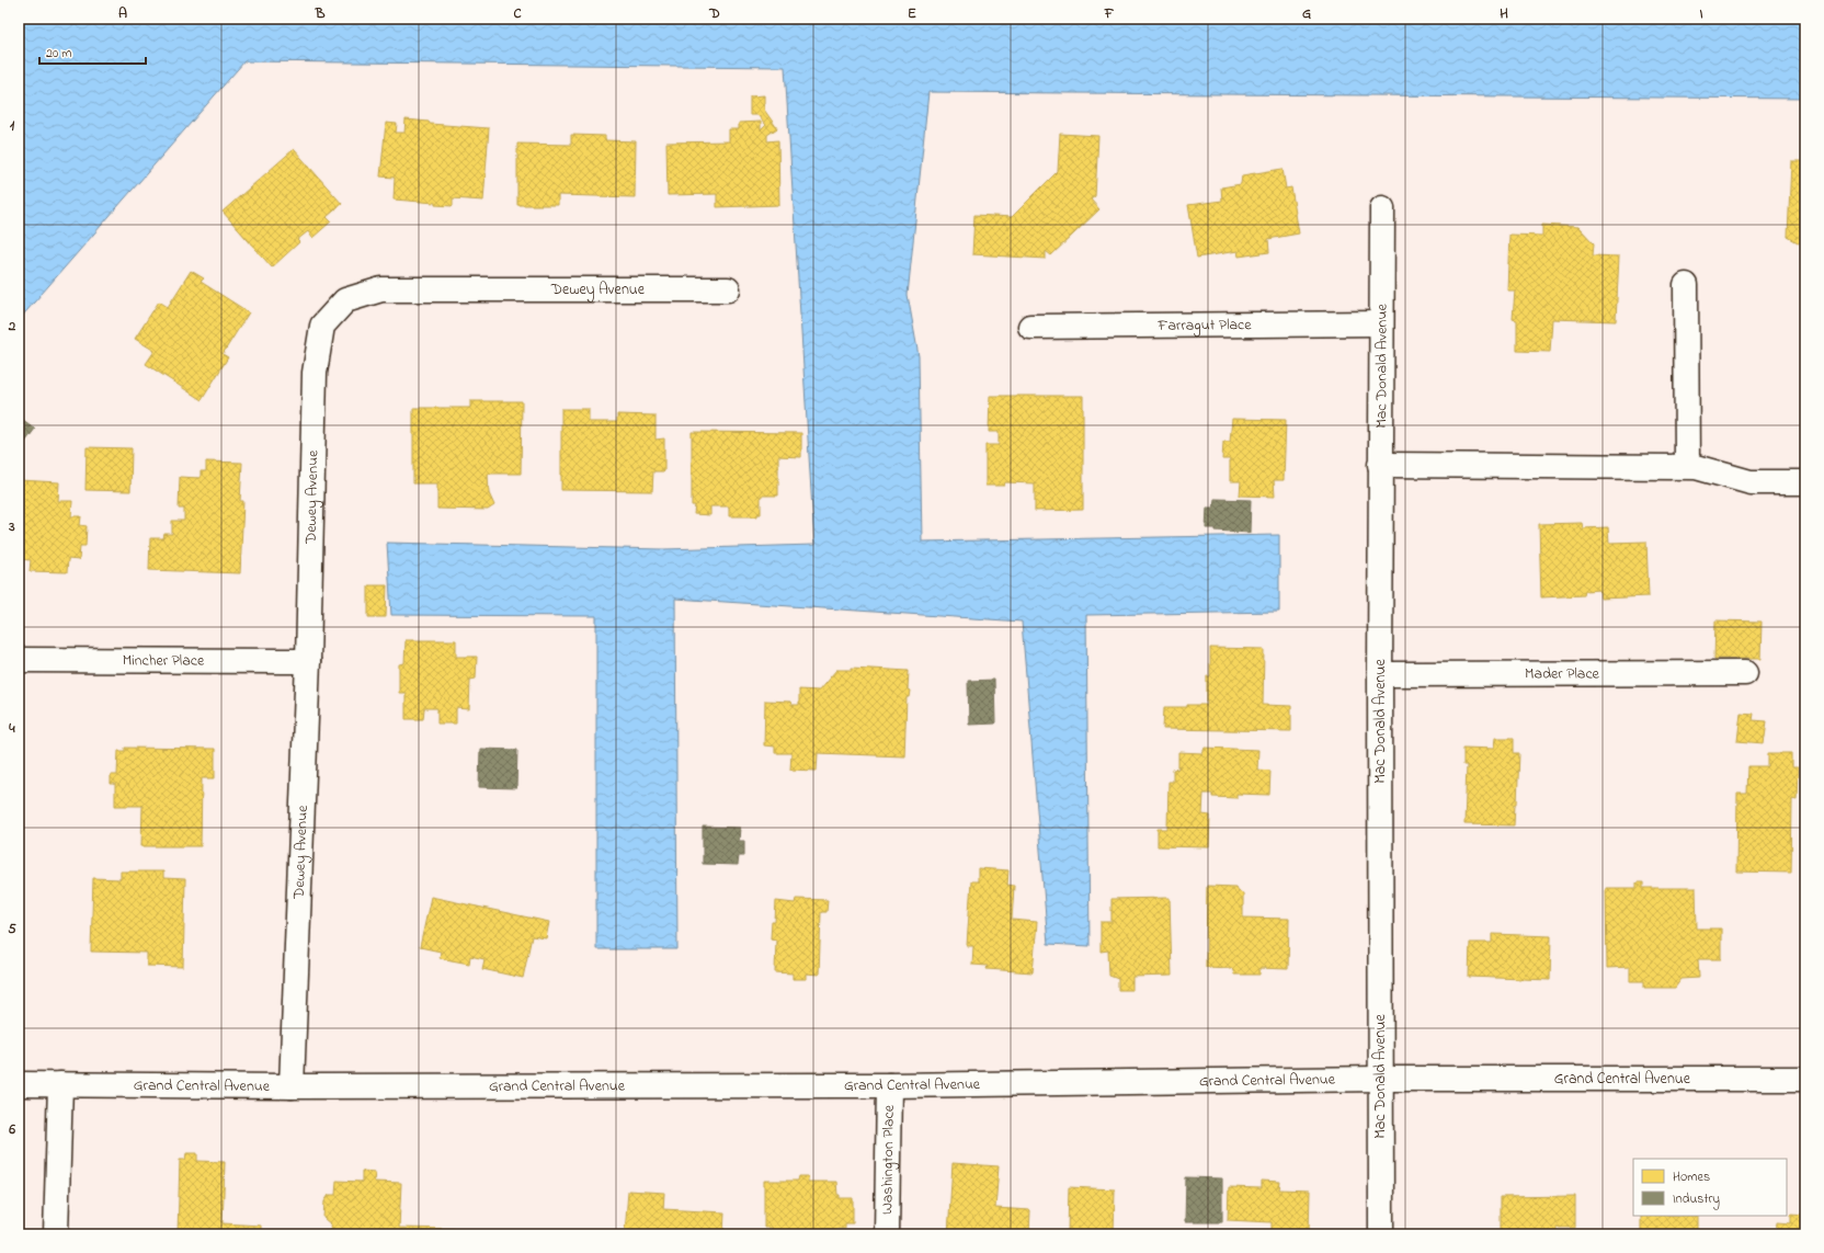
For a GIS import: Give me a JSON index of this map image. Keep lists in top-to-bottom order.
{
  "streets": {
    "street": [
      "Dewey Avenue",
      "Farragut Place",
      "Mac Donald Avenue",
      "Mincher Place",
      "Mader Place",
      "Grand Central Avenue",
      "Washington Place"
    ]
  },
  "crossings": [
    ["Dewey Avenue", "Mincher Place"],
    ["Dewey Avenue", "Grand Central Avenue"],
    ["Farragut Place", "Mac Donald Avenue"],
    ["Mac Donald Avenue", "Mader Place"],
    ["Mac Donald Avenue", "Grand Central Avenue"],
    ["Grand Central Avenue", "Washington Place"]
  ],
  "legend": ["Homes", "Industry"],
  "scale_bar": "20 m",
  "grid": {
    "columns": [
      "A",
      "B",
      "C",
      "D",
      "E",
      "F",
      "G",
      "H",
      "I"
    ],
    "rows": [
      "1",
      "2",
      "3",
      "4",
      "5",
      "6"
    ]
  }
}
